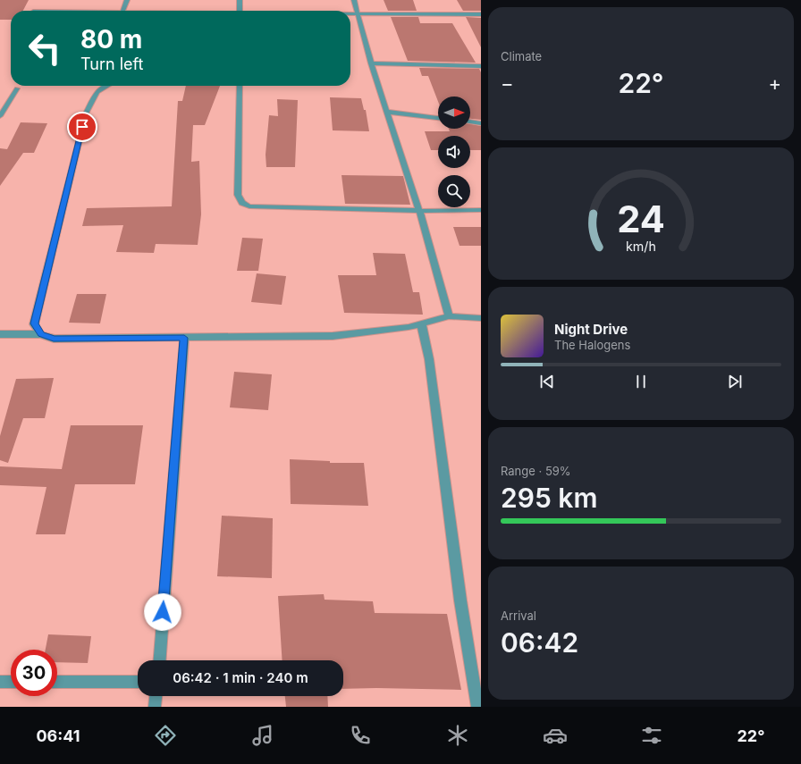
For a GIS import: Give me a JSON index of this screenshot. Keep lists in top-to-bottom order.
{
  "north": "right",
  "page": {
    "tile": [
      "Climate",
      ["Range · 59%", "295 km"],
      ["Arrival", "06:42"]
    ],
    "turn": ["80 m", "Turn left"],
    "heat": ["−", "22°", "+"],
    "song": ["Night Drive", "The Halogens"],
    "limit": "30",
    "trip": "06:42 · 1 min · 240 m",
    "tabs": ["06:41", "22°"],
    "gauge": ["24", "km/h"]
  }
}
